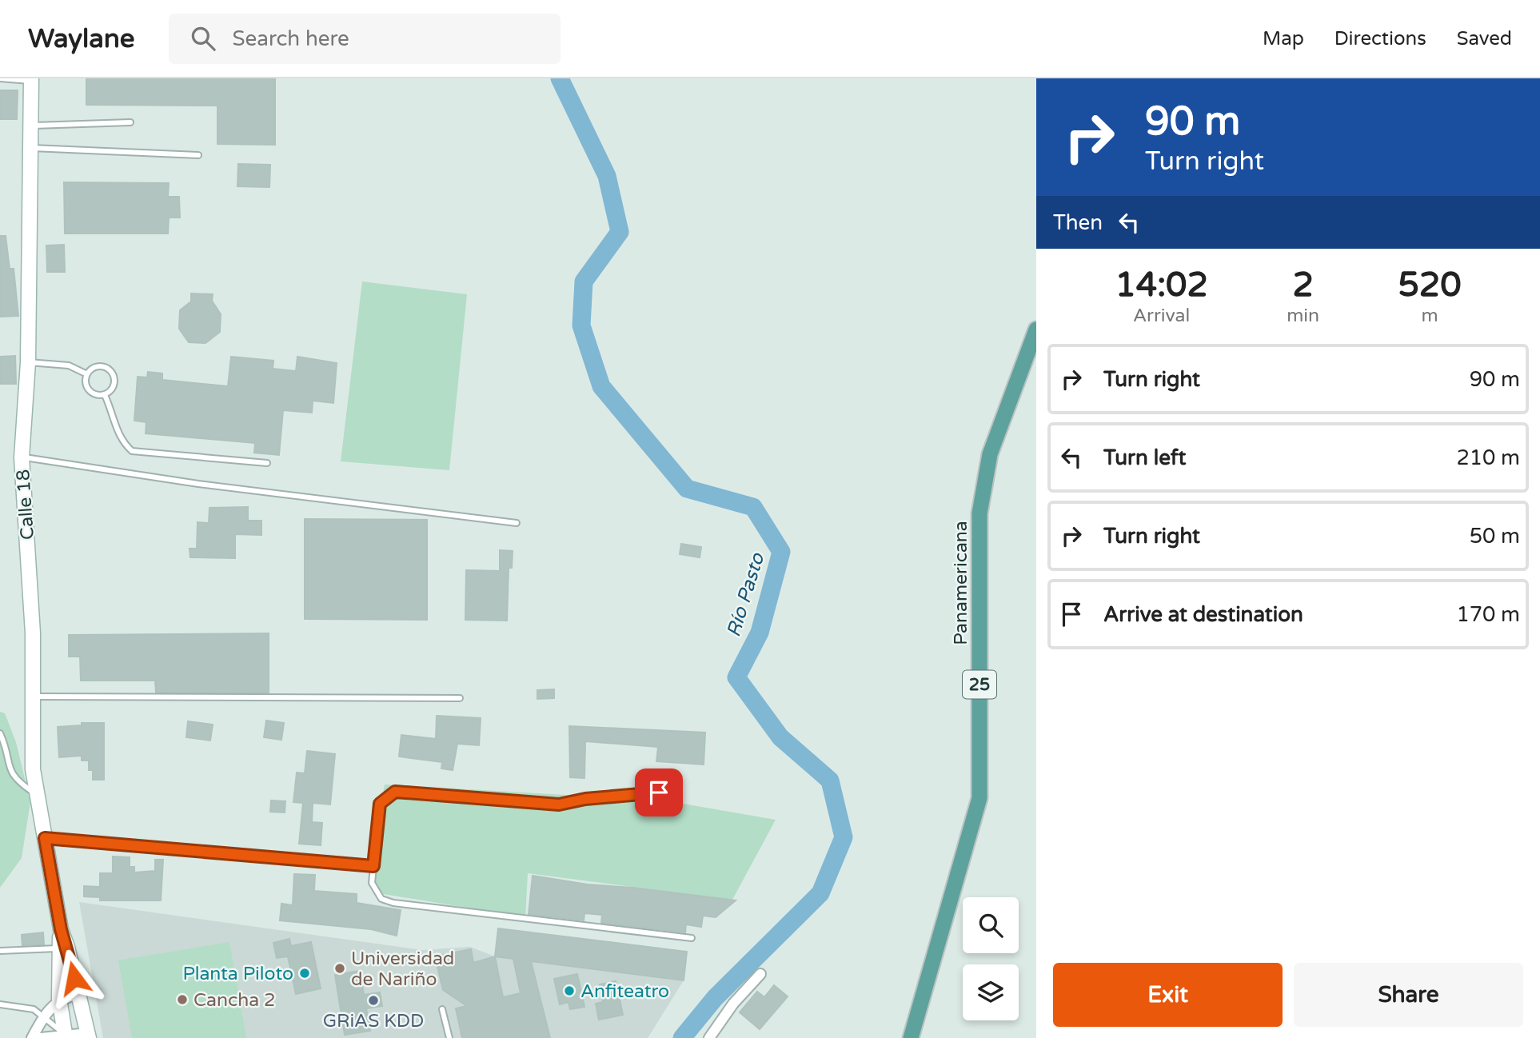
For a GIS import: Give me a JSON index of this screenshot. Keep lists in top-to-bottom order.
{
  "streets": {
    "main road": ["Calle 18", "Panamericana", "25"]
  },
  "water": ["Río Pasto"],
  "places": [
    "Universidad de Nariño",
    "Planta Piloto",
    "Anfiteatro",
    "Cancha 2",
    "GRiAS KDD"
  ],
  "page": {
    "header": "Waylane",
    "search": "Search here",
    "nav": ["Map", "Directions", "Saved"],
    "turn": ["90 m", "Turn right"],
    "then": "Then",
    "eta": [
      "14:02",
      "Arrival",
      "2",
      "min",
      "520",
      "m"
    ],
    "list": [
      {
        "name": "Turn right",
        "value": "90 m"
      },
      {
        "name": "Turn left",
        "value": "210 m"
      },
      {
        "name": "Turn right",
        "value": "50 m"
      },
      {
        "name": "Arrive at destination",
        "value": "170 m"
      }
    ],
    "buttons": ["Exit", "Share"]
  }
}
